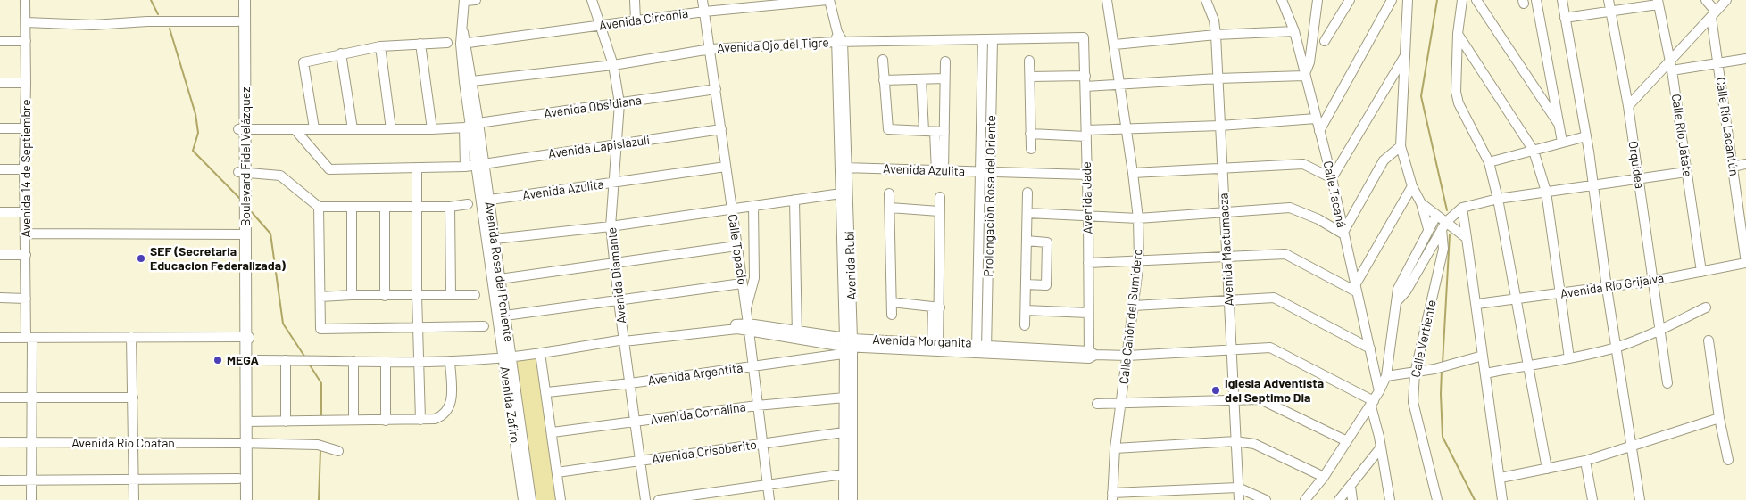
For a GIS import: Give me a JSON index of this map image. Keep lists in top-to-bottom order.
{
  "streets": {
    "main road": ["Boulevard Fidel Velázquez"],
    "street": [
      "Avenida Circonia",
      "Avenida Ojo del Tigre",
      "Avenida Obsidiana",
      "Calle Río Lacantún",
      "Calle Río Jatate",
      "Avenida Lapislázuli",
      "Orquídea",
      "Avenida 14 de Septiembre",
      "Avenida Azulita",
      "Calle Tacaná",
      "Prolongación Rosa del Oriente",
      "Avenida Jade",
      "Calle Topacio",
      "Avenida Mactumacza",
      "Avenida Rubí",
      "Avenida Rosa del Poniente",
      "Avenida Diamante",
      "Avenida Río Grijalva",
      "Calle Cañón del Sumidero",
      "Calle Vertiente",
      "Avenida Morganita",
      "Avenida Argentita",
      "Avenida Zafiro",
      "Avenida Cornalina",
      "Avenida Río Coatan",
      "Avenida Crisoberito"
    ]
  },
  "crossings": [
    ["Avenida Circonia", "Calle Topacio"],
    ["Avenida Circonia", "Avenida Rubí"],
    ["Avenida Circonia", "Avenida Diamante"],
    ["Avenida Circonia", "Avenida Zafiro"],
    ["Avenida Ojo del Tigre", "Prolongación Rosa del Oriente"],
    ["Avenida Ojo del Tigre", "Avenida Jade"],
    ["Avenida Ojo del Tigre", "Calle Topacio"],
    ["Avenida Ojo del Tigre", "Avenida Rubí"],
    ["Avenida Ojo del Tigre", "Avenida Diamante"],
    ["Avenida Ojo del Tigre", "Avenida Zafiro"],
    ["Avenida Obsidiana", "Avenida Lapislázuli"],
    ["Avenida Obsidiana", "Boulevard Fidel Velázquez"],
    ["Avenida Obsidiana", "Calle Topacio"],
    ["Avenida Obsidiana", "Avenida Diamante"],
    ["Avenida Obsidiana", "Avenida Zafiro"],
    ["Calle Río Lacantún", "Avenida Río Grijalva"],
    ["Calle Río Jatate", "Avenida Río Grijalva"],
    ["Avenida Lapislázuli", "Calle Topacio"],
    ["Avenida Lapislázuli", "Avenida Diamante"],
    ["Avenida Lapislázuli", "Avenida Zafiro"],
    ["Boulevard Fidel Velázquez", "Avenida Morganita"],
    ["Boulevard Fidel Velázquez", "Avenida Río Coatan"],
    ["Orquídea", "Avenida Río Grijalva"],
    ["Avenida 14 de Septiembre", "Avenida Río Coatan"],
    ["Avenida Azulita", "Prolongación Rosa del Oriente"],
    ["Avenida Azulita", "Avenida Jade"],
    ["Avenida Azulita", "Calle Topacio"],
    ["Avenida Azulita", "Avenida Rubí"],
    ["Avenida Azulita", "Avenida Rosa del Poniente"],
    ["Avenida Azulita", "Avenida Diamante"],
    ["Avenida Azulita", "Avenida Zafiro"],
    ["Prolongación Rosa del Oriente", "Avenida Morganita"],
    ["Avenida Jade", "Avenida Morganita"],
    ["Calle Topacio", "Avenida Morganita"],
    ["Calle Topacio", "Avenida Argentita"],
    ["Calle Topacio", "Avenida Cornalina"],
    ["Calle Topacio", "Avenida Crisoberito"],
    ["Avenida Mactumacza", "Avenida Morganita"],
    ["Avenida Rubí", "Avenida Morganita"],
    ["Avenida Rubí", "Avenida Argentita"],
    ["Avenida Rubí", "Avenida Cornalina"],
    ["Avenida Rubí", "Avenida Crisoberito"],
    ["Avenida Rosa del Poniente", "Avenida Morganita"],
    ["Avenida Rosa del Poniente", "Avenida Zafiro"],
    ["Avenida Diamante", "Avenida Morganita"],
    ["Avenida Diamante", "Avenida Argentita"],
    ["Avenida Diamante", "Avenida Cornalina"],
    ["Avenida Diamante", "Avenida Crisoberito"],
    ["Calle Cañón del Sumidero", "Avenida Morganita"],
    ["Avenida Morganita", "Avenida Argentita"],
    ["Avenida Morganita", "Avenida Zafiro"]
  ],
  "places": ["SEF (Secretaria Educacion Federalizada)", "MEGA", "Iglesia Adventista del Septimo Dia"]
}
